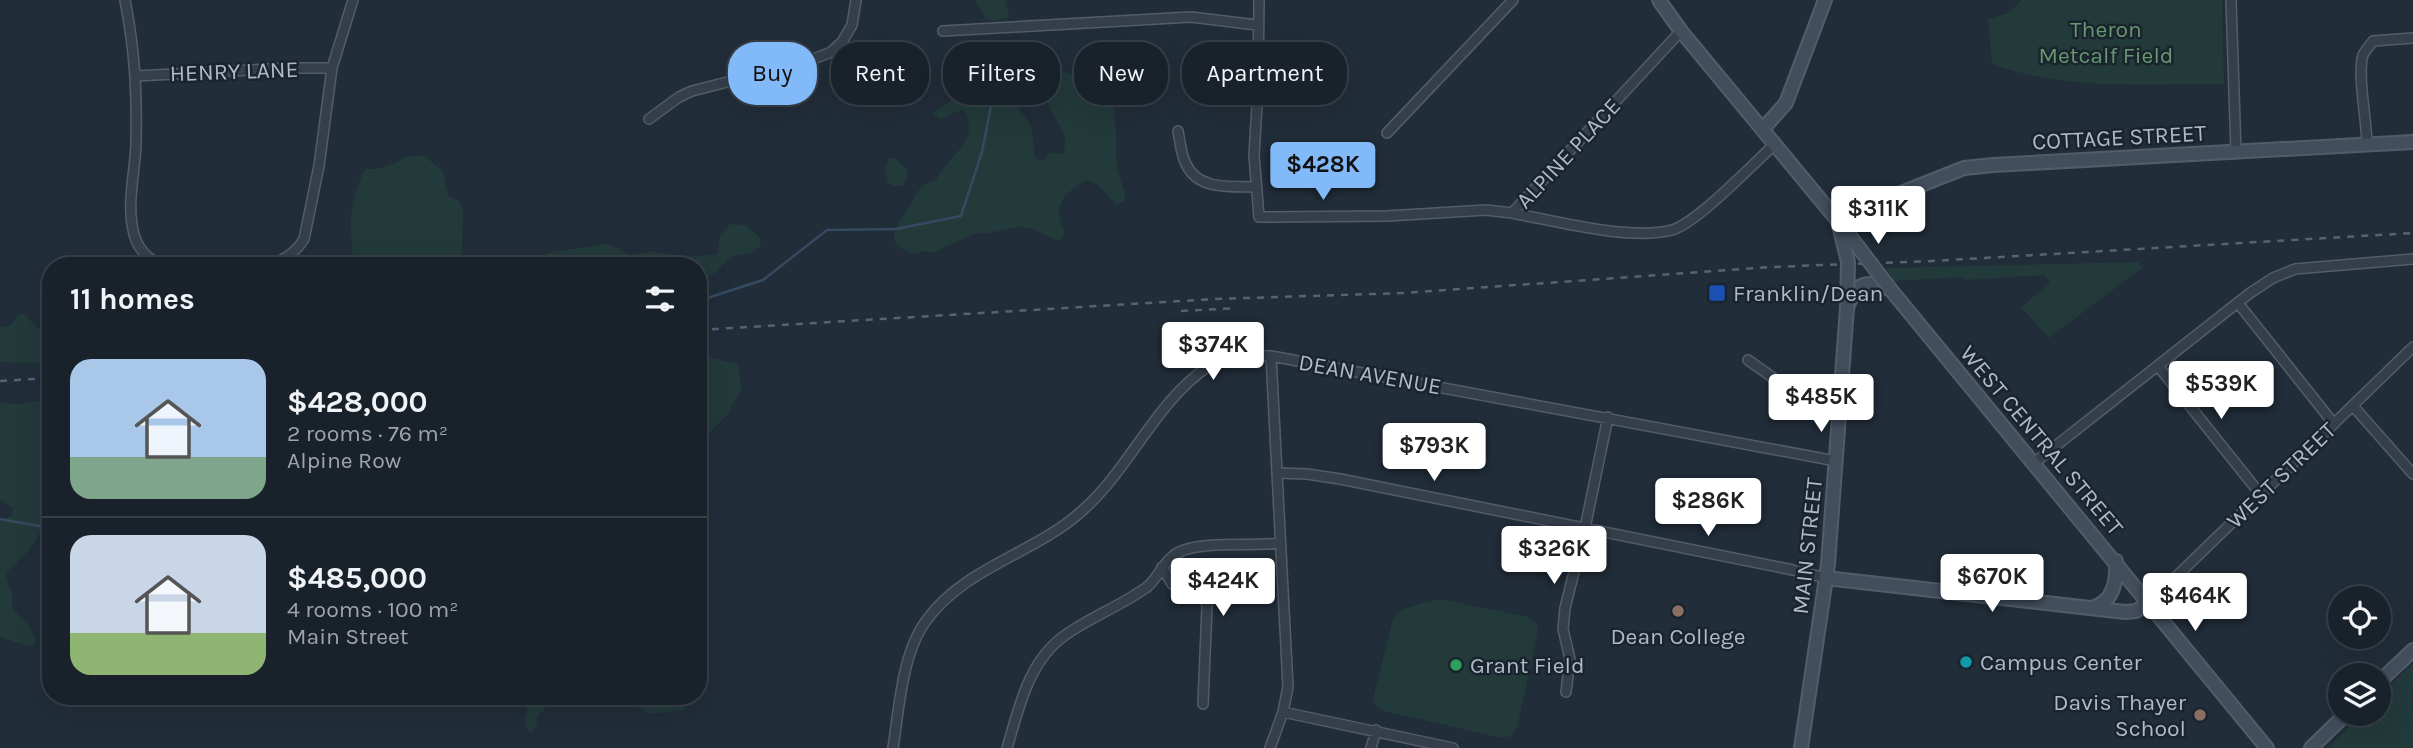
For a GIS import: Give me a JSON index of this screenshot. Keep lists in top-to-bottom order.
{
  "streets": {
    "main road": ["COTTAGE STREET", "WEST CENTRAL STREET", "MAIN STREET"],
    "street": [
      "HENRY LANE",
      "ALPINE PLACE",
      "DEAN AVENUE",
      "WEST STREET"
    ]
  },
  "crossings": [
    ["COTTAGE STREET", "WEST CENTRAL STREET"],
    ["COTTAGE STREET", "MAIN STREET"],
    ["ALPINE PLACE", "WEST CENTRAL STREET"],
    ["DEAN AVENUE", "MAIN STREET"],
    ["WEST CENTRAL STREET", "WEST STREET"],
    ["WEST CENTRAL STREET", "MAIN STREET"]
  ],
  "parks": ["Theron Metcalf Field"],
  "places": {
    "transit": ["Franklin/Dean"],
    "other": [
      "Dean College",
      "Campus Center",
      "Grant Field",
      "Davis Thayer School"
    ]
  },
  "page": {
    "chip": [
      "Buy",
      "Rent",
      "Filters",
      "New",
      "Apartment"
    ],
    "price": [
      "$428K",
      "$311K",
      "$374K",
      "$539K",
      "$485K",
      "$793K",
      "$286K",
      "$326K",
      "$670K",
      "$424K",
      "$464K"
    ],
    "heading": "11 homes",
    "list": [
      {
        "name": "$428,000",
        "note": "2 rooms · 76 m² · Alpine Row"
      },
      {
        "name": "$485,000",
        "note": "4 rooms · 100 m² · Main Street"
      }
    ]
  }
}
